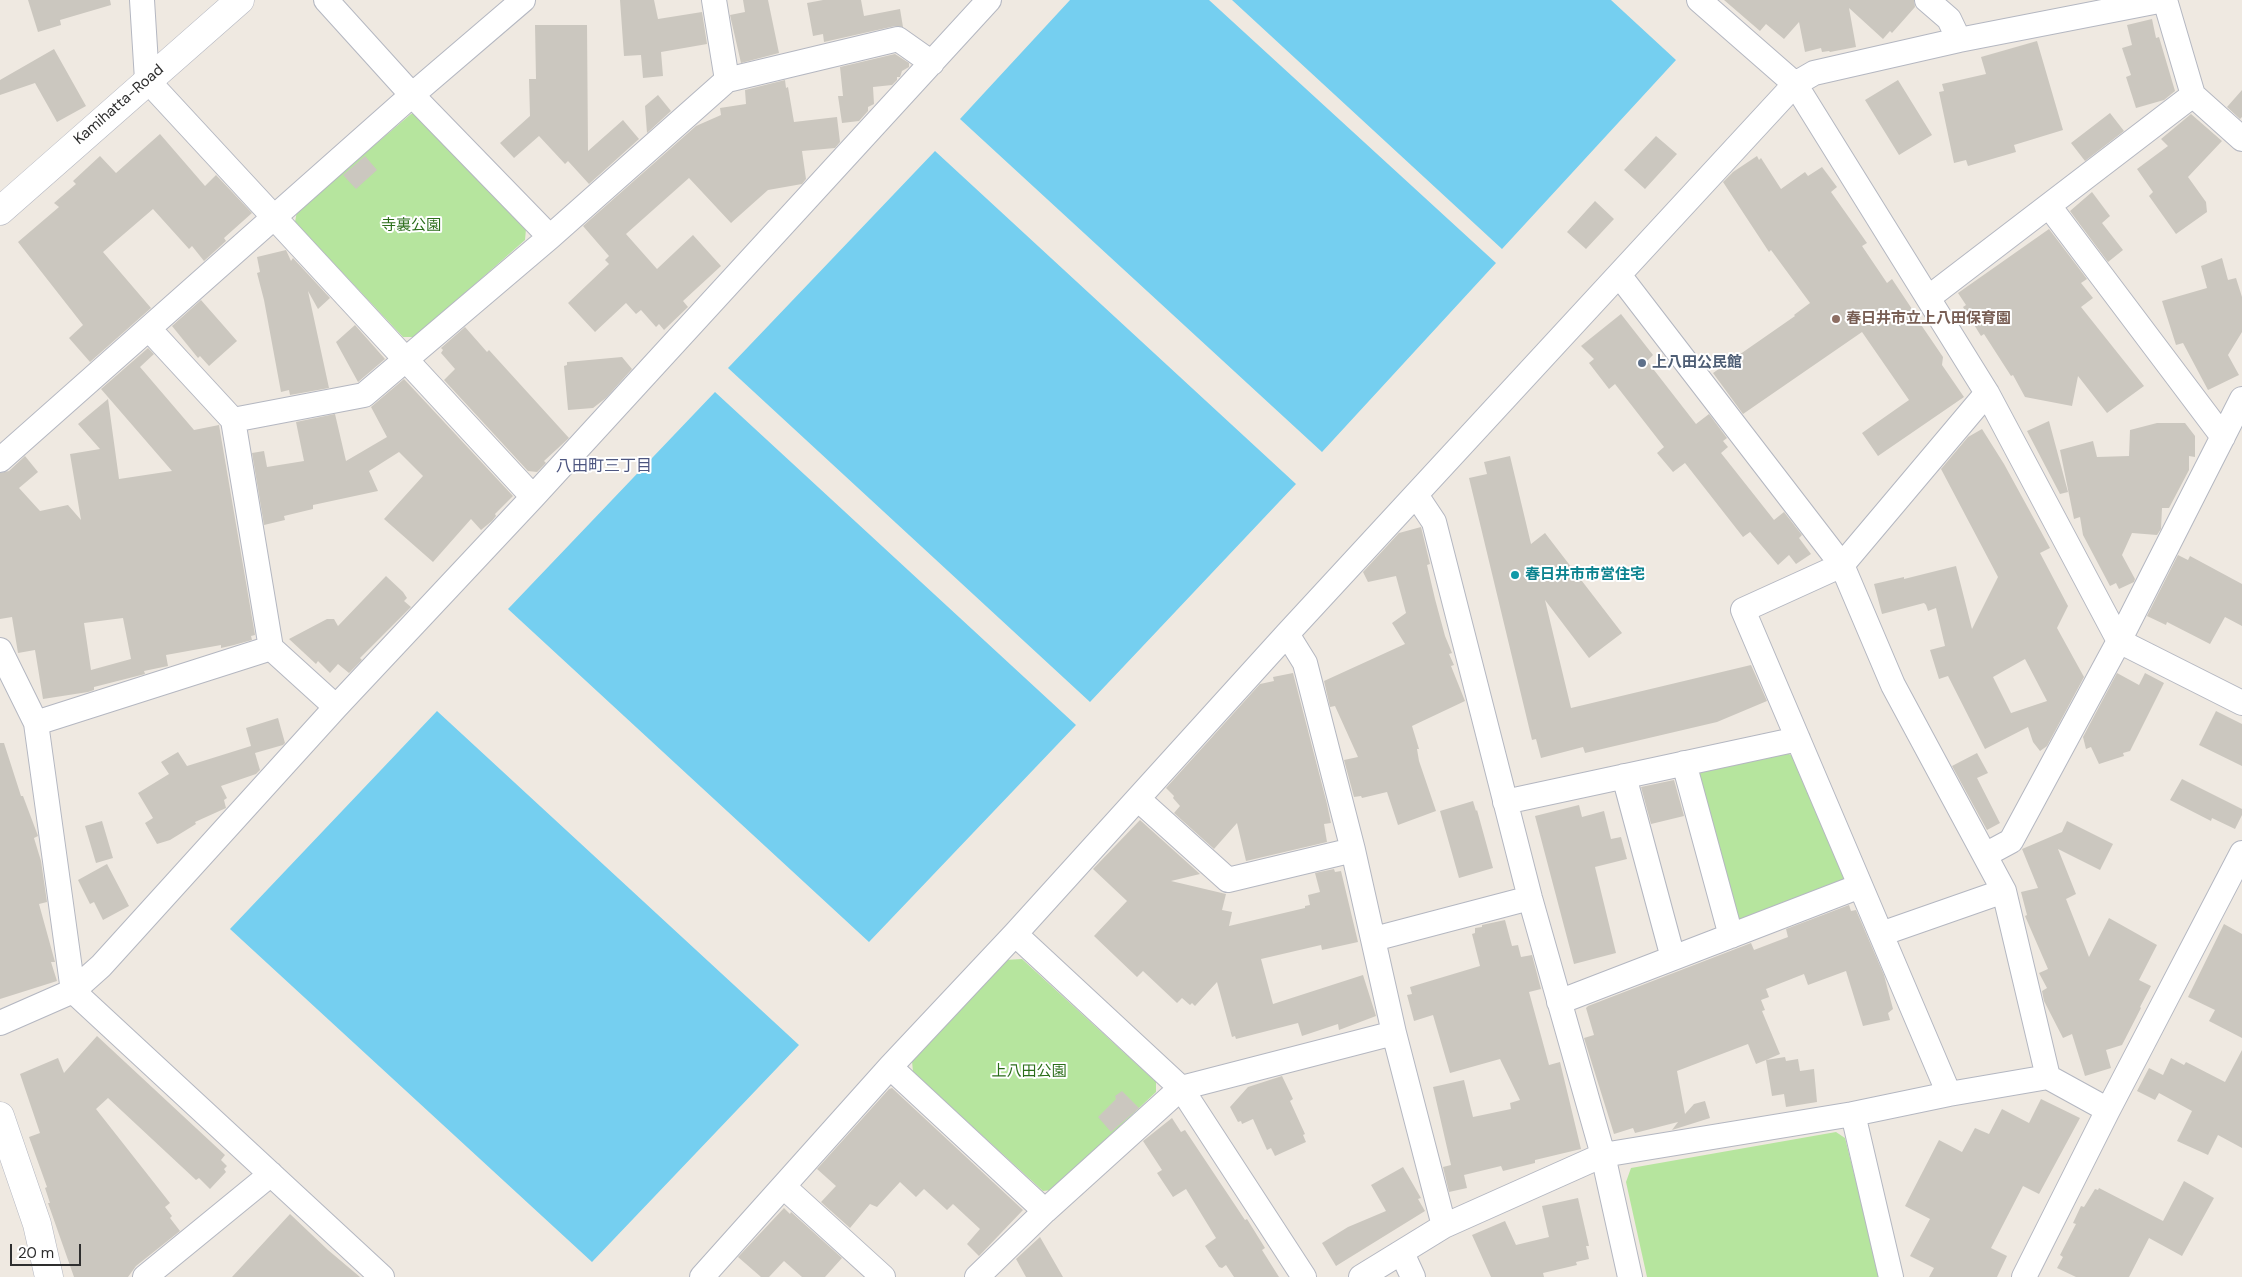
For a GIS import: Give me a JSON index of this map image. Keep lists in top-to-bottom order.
{
  "streets": {
    "street": ["Kamihatta-Road"]
  },
  "districts": ["八田町三丁目"],
  "parks": ["寺裏公園", "上八田公園"],
  "places": ["春日井市立上八田保育園", "上八田公民館", "春日井市市営住宅"],
  "scale_bar": "20 m"
}
